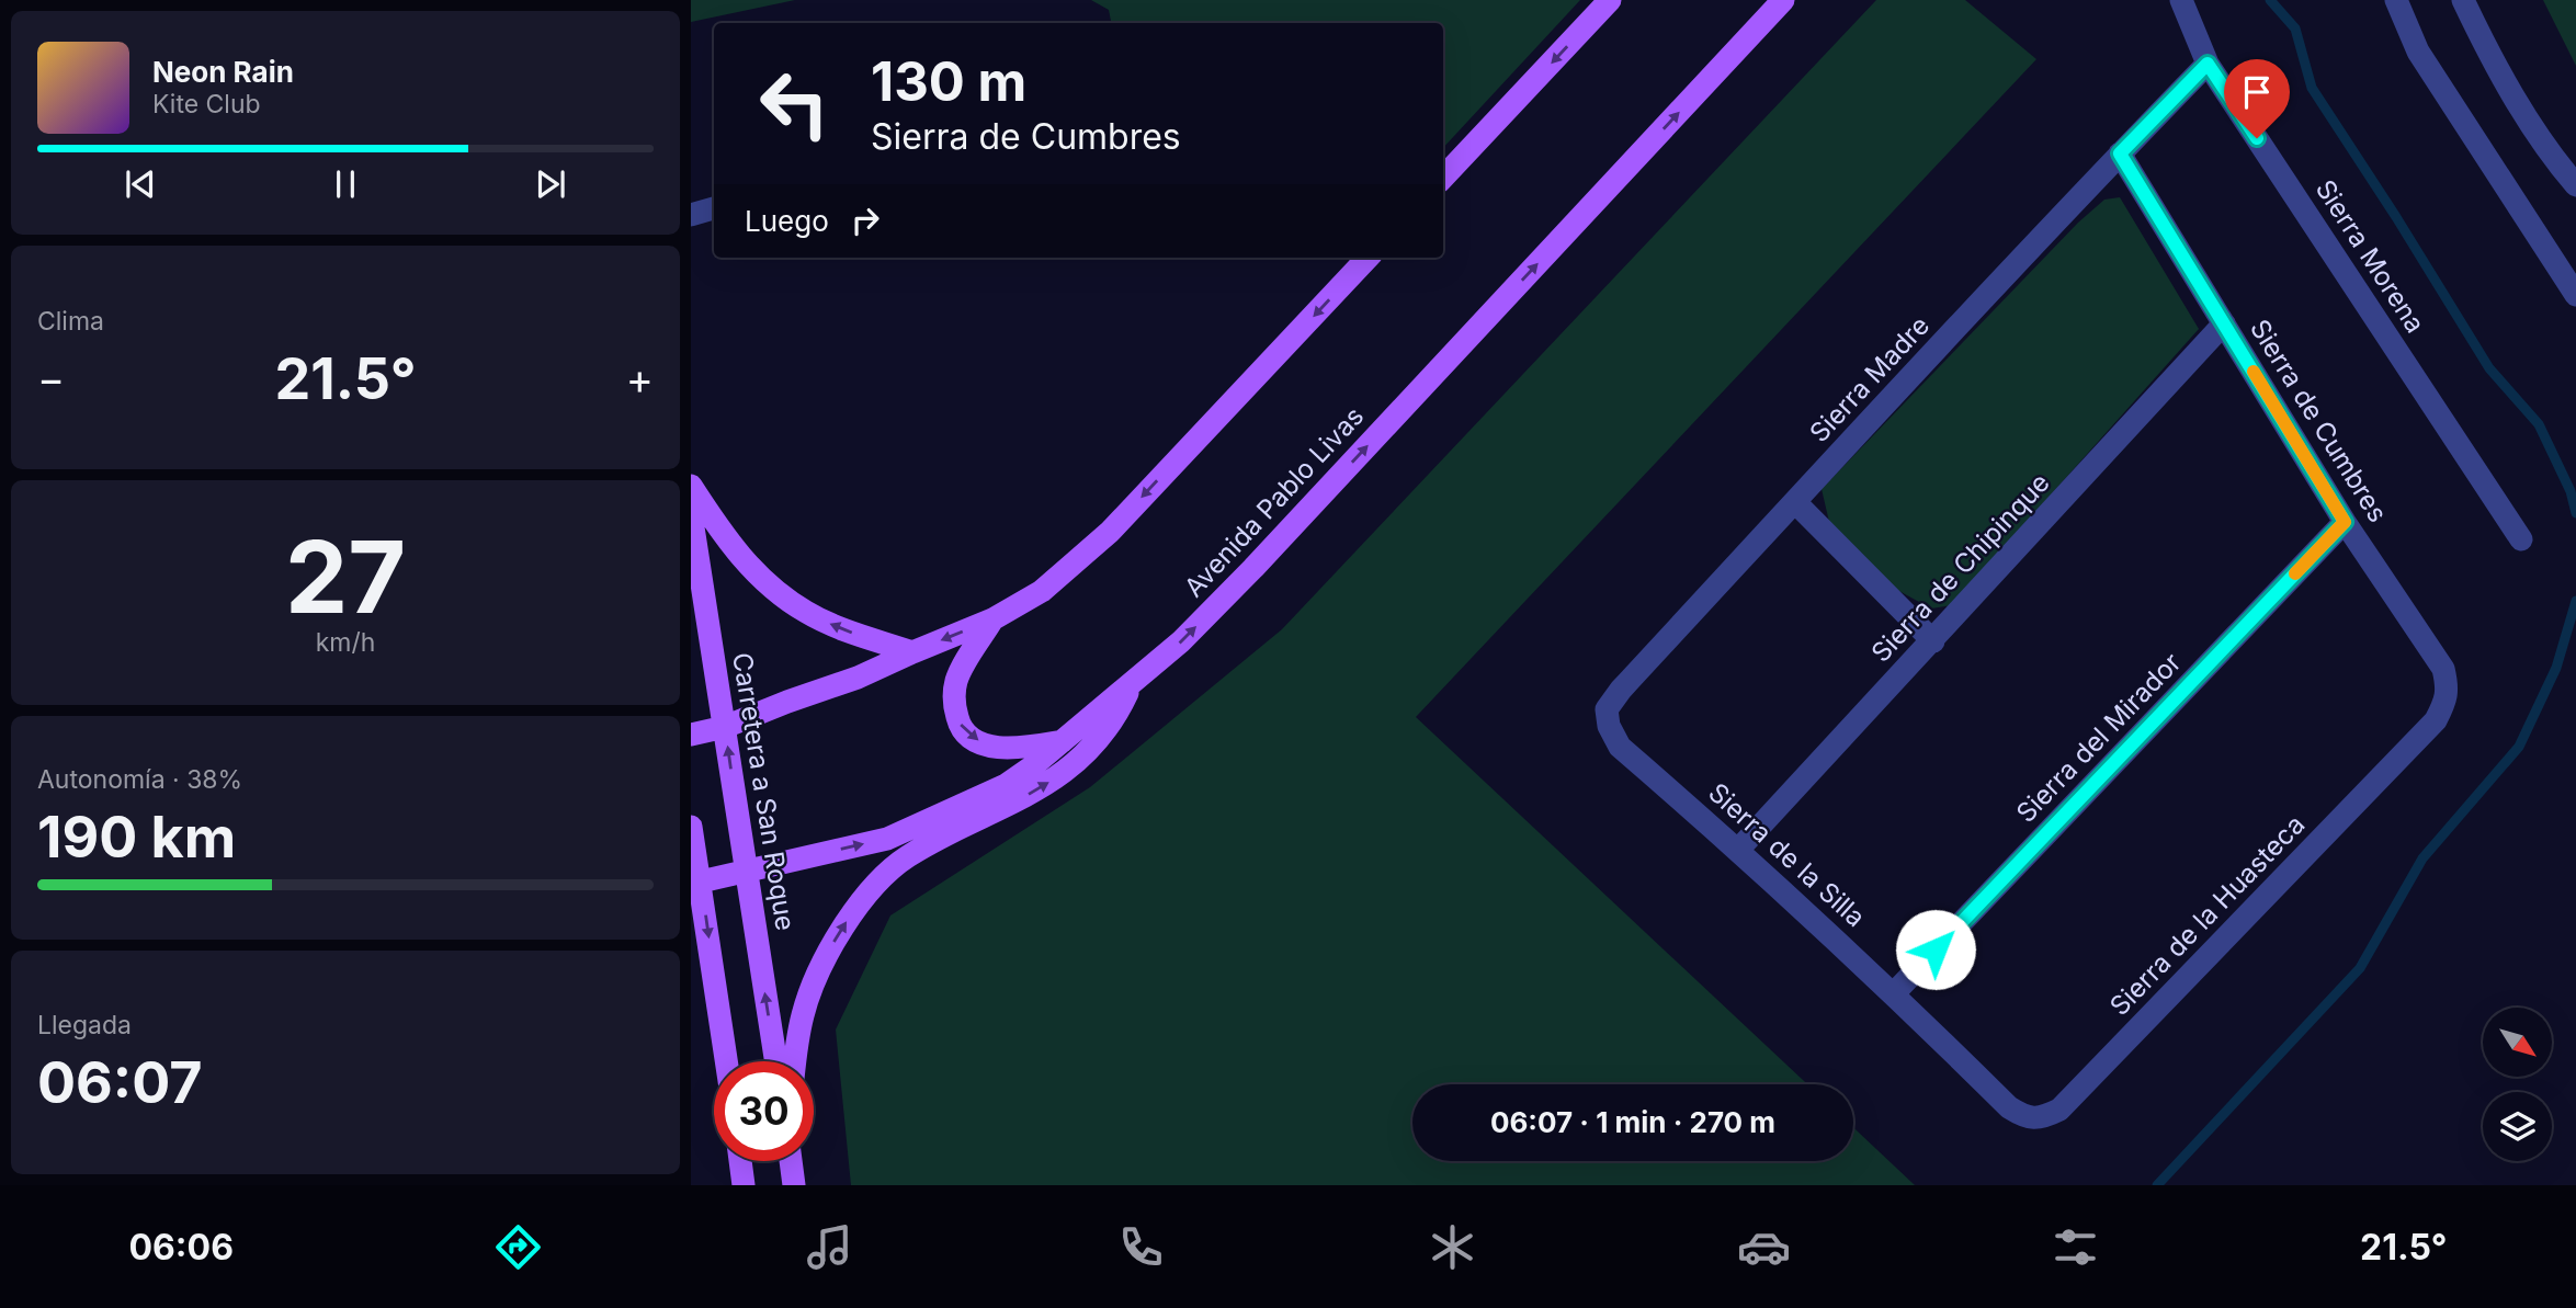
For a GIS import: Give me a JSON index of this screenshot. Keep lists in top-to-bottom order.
{
  "streets": {
    "main road": ["Avenida Pablo Livas", "Carretera a San Roque"],
    "street": [
      "Sierra Morena",
      "Sierra Madre",
      "Sierra de Cumbres",
      "Sierra de Chipinque",
      "Sierra del Mirador",
      "Sierra de la Silla",
      "Sierra de la Huasteca"
    ]
  },
  "crossings": [
    ["Sierra Morena", "Sierra Madre"],
    ["Sierra Madre", "Sierra de Cumbres"],
    ["Sierra Madre", "Sierra de la Silla"],
    ["Sierra de Cumbres", "Sierra de Chipinque"],
    ["Sierra de Cumbres", "Sierra del Mirador"],
    ["Sierra de Cumbres", "Sierra de la Huasteca"],
    ["Avenida Pablo Livas", "Carretera a San Roque"],
    ["Sierra de Chipinque", "Sierra de la Silla"],
    ["Sierra del Mirador", "Sierra de la Silla"],
    ["Sierra de la Silla", "Sierra de la Huasteca"]
  ],
  "north": "bottom right",
  "page": {
    "turn": ["130 m", "Sierra de Cumbres"],
    "song": ["Neon Rain", "Kite Club"],
    "then": "Luego",
    "tile": [
      "Clima",
      ["27", "km/h"],
      ["Autonomía · 38%", "190 km"],
      ["Llegada", "06:07"]
    ],
    "heat": ["−", "21.5°", "+"],
    "limit": "30",
    "trip": "06:07 · 1 min · 270 m",
    "tabs": ["06:06", "21.5°"]
  }
}
